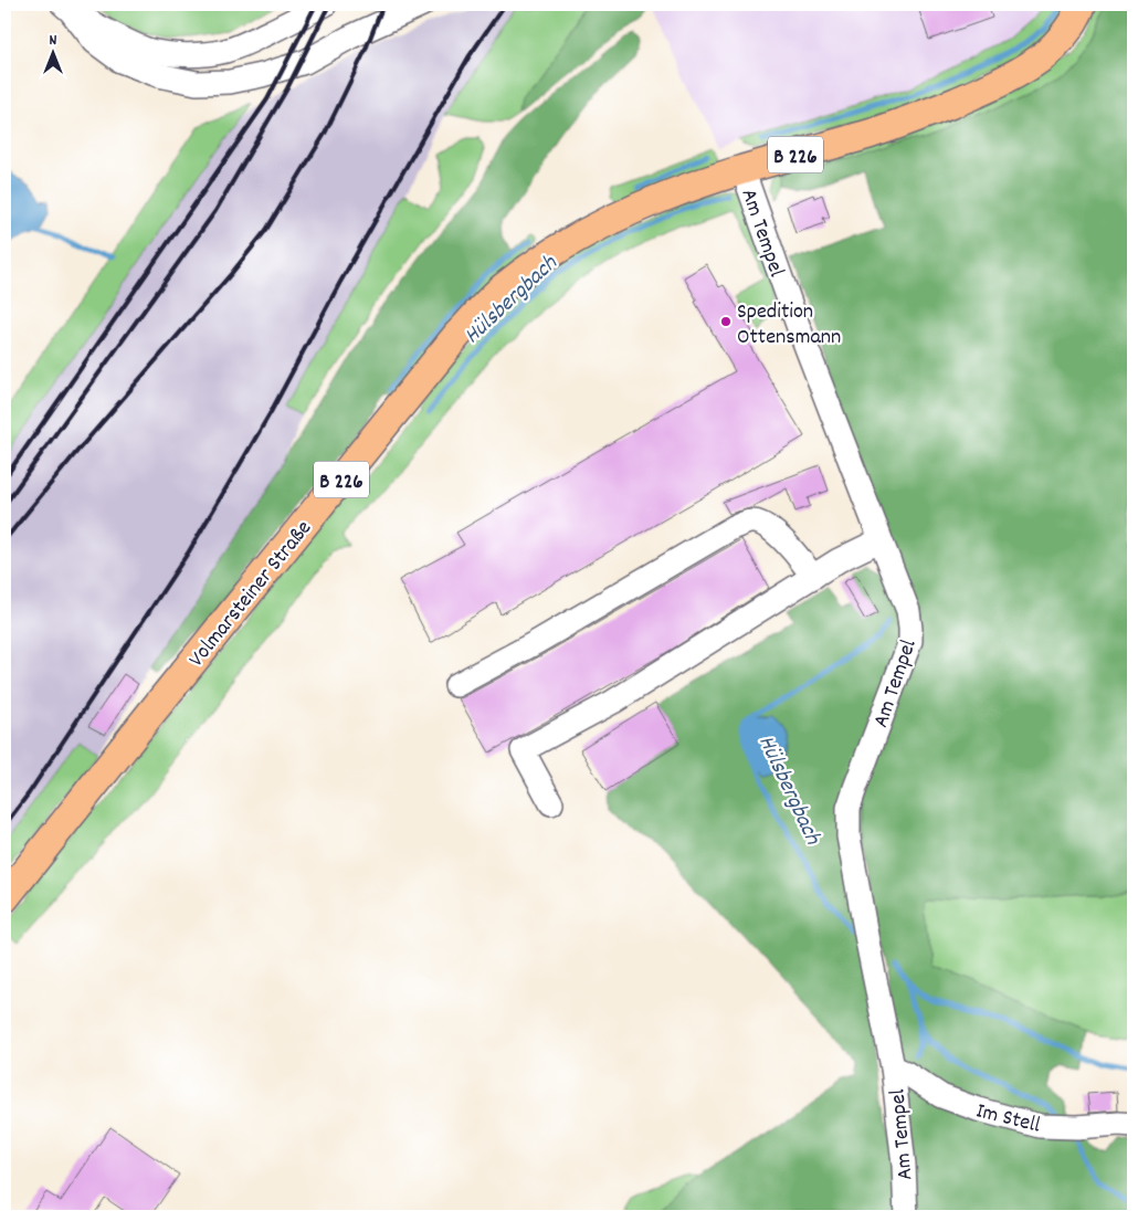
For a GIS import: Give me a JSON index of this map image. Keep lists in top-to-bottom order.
{
  "streets": {
    "main road": ["B 226", "Volmarsteiner Straße"],
    "street": ["Am Tempel", "Im Stell"]
  },
  "crossings": [
    ["Am Tempel", "Volmarsteiner Straße"],
    ["Am Tempel", "Im Stell"]
  ],
  "water": ["Hülsbergbach"],
  "places": ["Spedition Ottensmann"],
  "north": "top"
}
